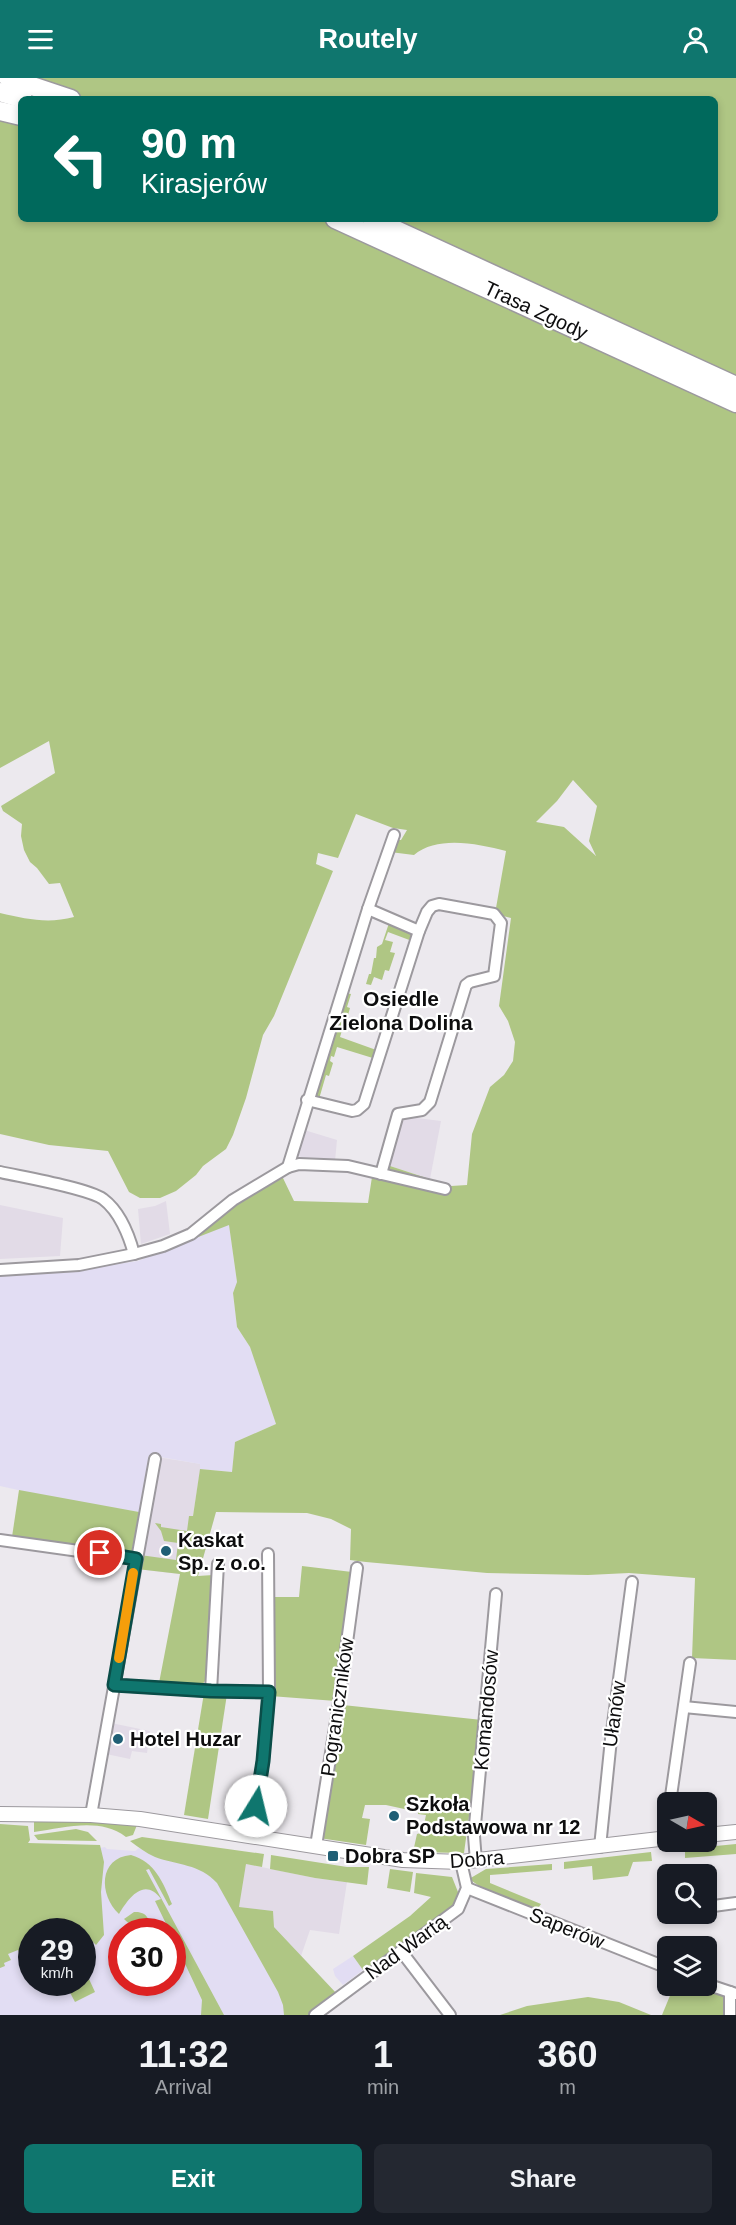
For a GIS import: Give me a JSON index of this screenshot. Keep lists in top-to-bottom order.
{
  "streets": {
    "highway": ["Trasa Zgody"],
    "street": [
      "Pograniczników",
      "Komandosów",
      "Ułanów",
      "Dobra",
      "Saperów",
      "Nad Wartą"
    ]
  },
  "crossings": [
    ["Pograniczników", "Dobra"],
    ["Komandosów", "Dobra"],
    ["Ułanów", "Dobra"],
    ["Saperów", "Nad Wartą"]
  ],
  "districts": ["Osiedle Zielona Dolina"],
  "places": {
    "other": ["Kaskat Sp. z o.o.", "Hotel Huzar", "Szkoła Podstawowa nr 12"],
    "transit": ["Dobra SP"]
  },
  "north": "right",
  "page": {
    "header": "Routely",
    "turn": ["90 m", "Kirasjerów"],
    "speed": "29 km/h",
    "limit": "30",
    "eta": [
      "11:32",
      "Arrival",
      "1",
      "min",
      "360",
      "m"
    ],
    "buttons": ["Exit", "Share"]
  }
}
